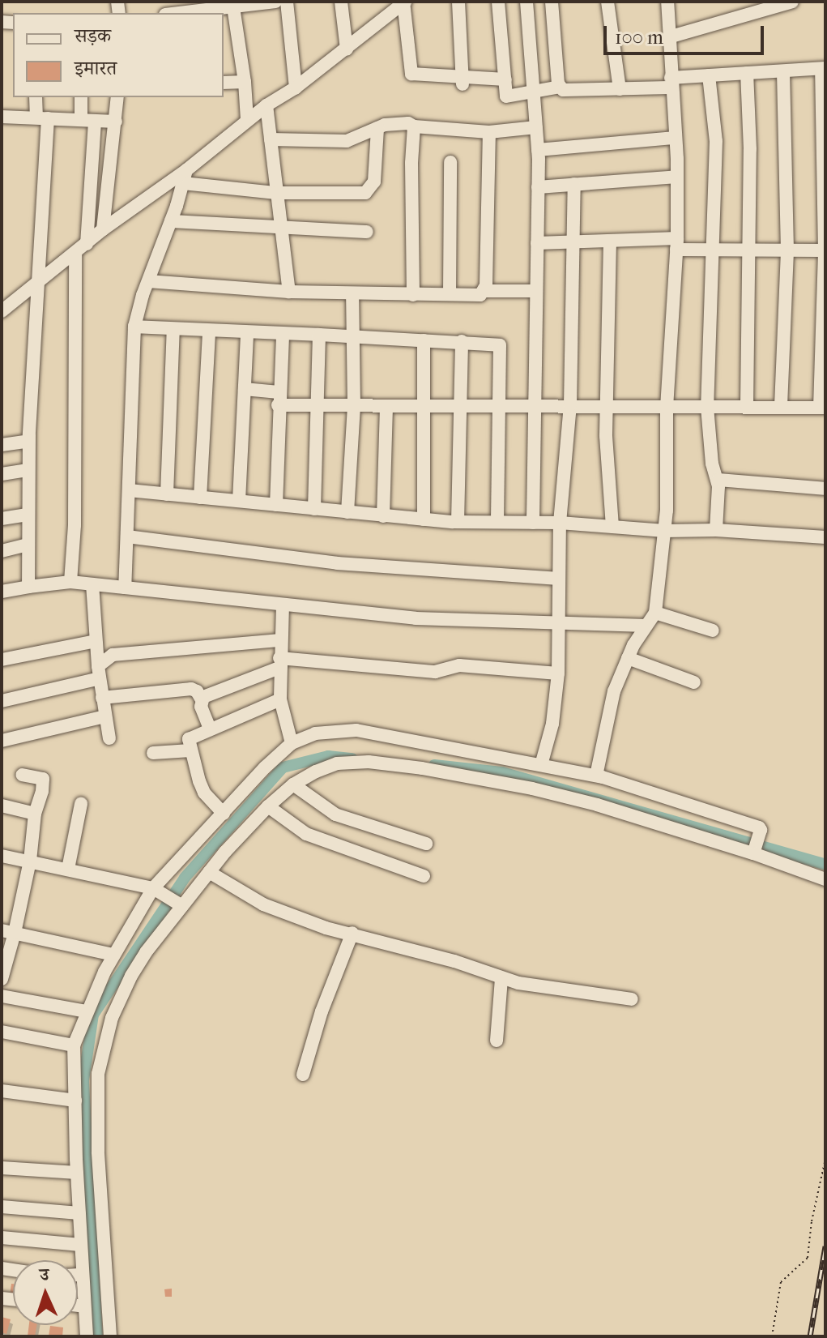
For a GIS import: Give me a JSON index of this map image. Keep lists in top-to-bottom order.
{
  "legend": ["सड़क", "इमारत"],
  "scale_bar": "100 m",
  "north": "top"
}
